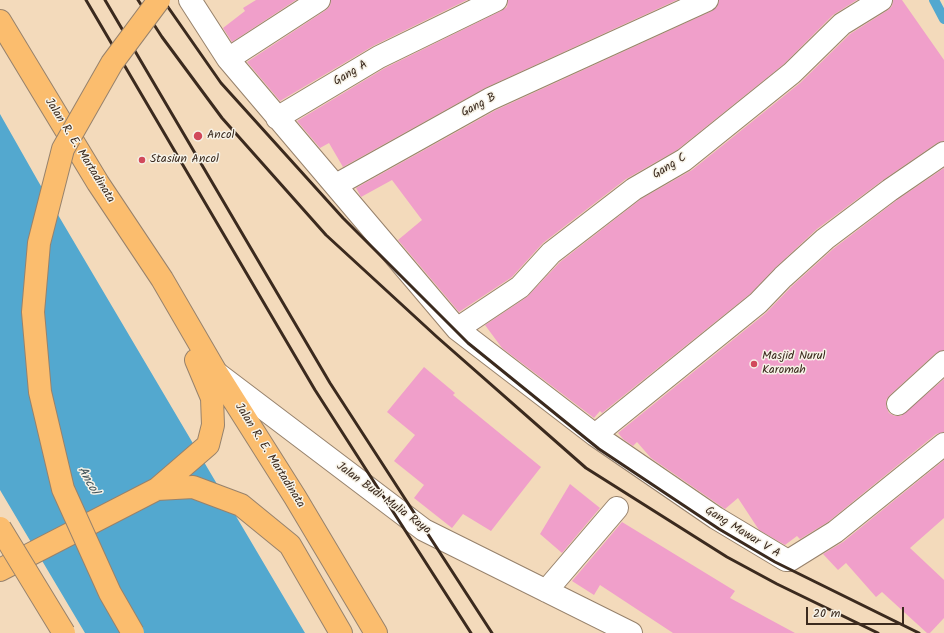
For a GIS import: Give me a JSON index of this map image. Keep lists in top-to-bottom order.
{
  "streets": {
    "highway": ["Jalan R. E. Martadinata"],
    "street": [
      "Gang A",
      "Gang B",
      "Gang C",
      "Jalan Budi Mulia Raya",
      "Gang Mawar V A"
    ]
  },
  "crossings": [
    ["Jalan R. E. Martadinata", "Jalan Budi Mulia Raya"]
  ],
  "water": ["Ancol"],
  "places": ["Ancol", "Stasiun Ancol", "Masjid Nurul Karomah"],
  "scale_bar": "20 m"
}
